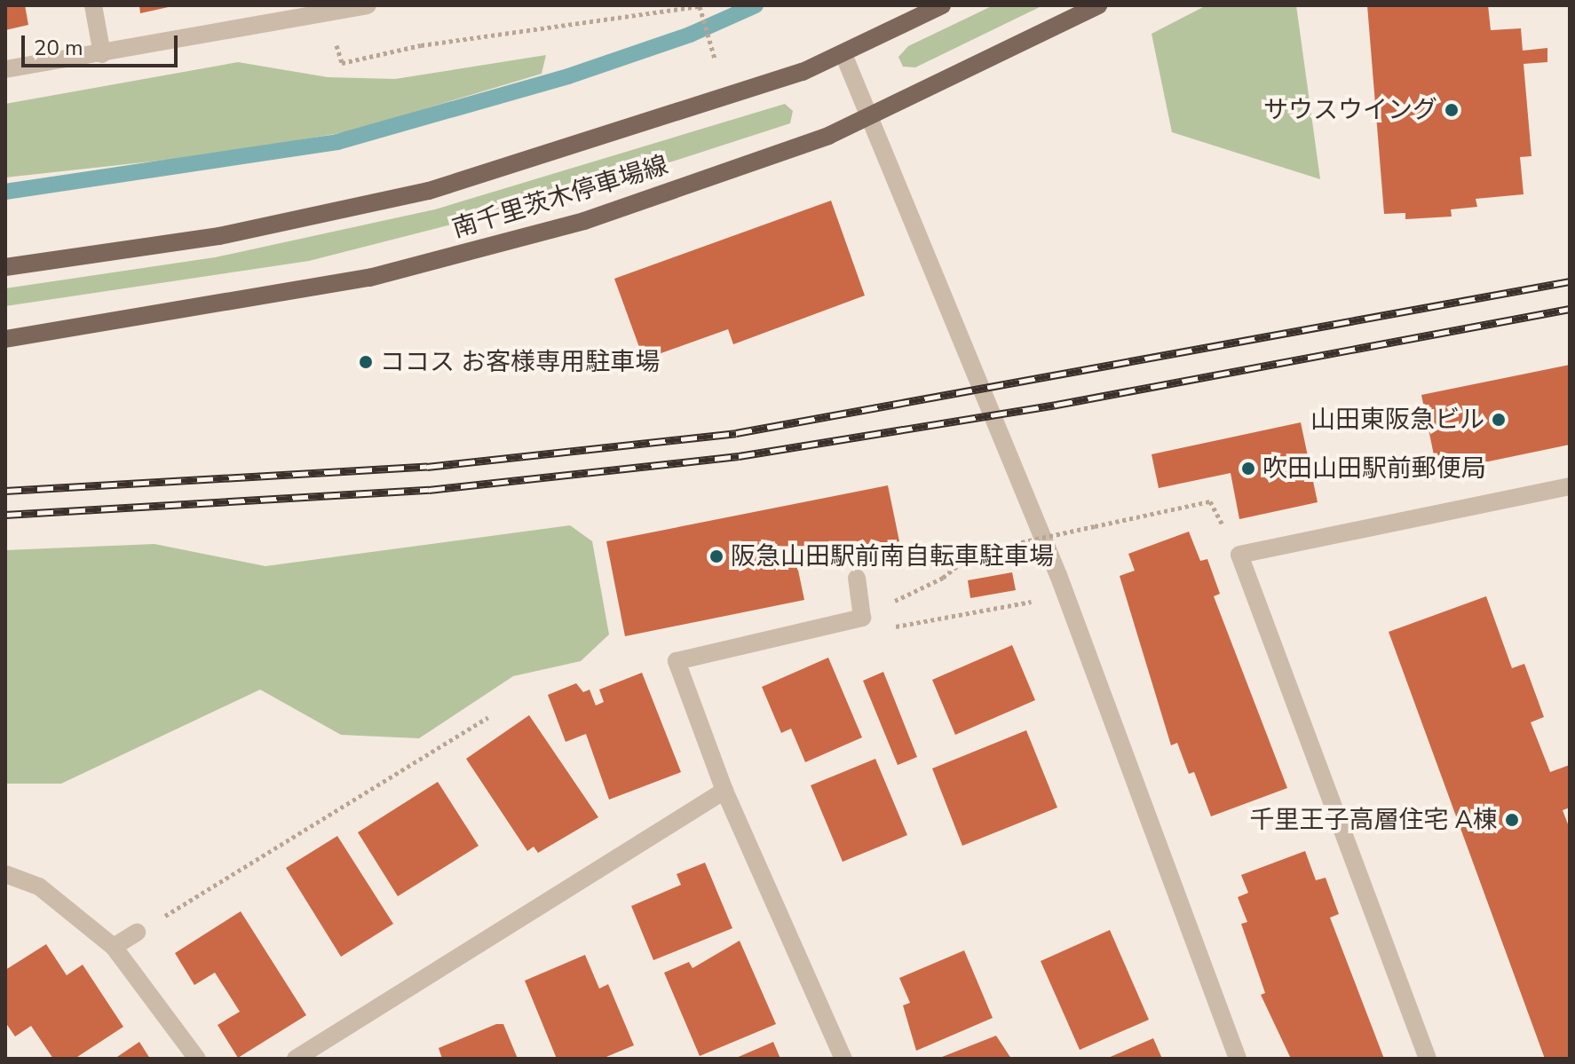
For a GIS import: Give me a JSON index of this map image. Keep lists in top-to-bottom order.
{
  "streets": {
    "main road": ["南千里茨木停車場線"]
  },
  "places": [
    "サウスウイング",
    "ココス お客様専用駐車場",
    "山田東阪急ビル",
    "吹田山田駅前郵便局",
    "阪急山田駅前南自転車駐車場",
    "千里王子高層住宅 A棟"
  ],
  "scale_bar": "20 m"
}
